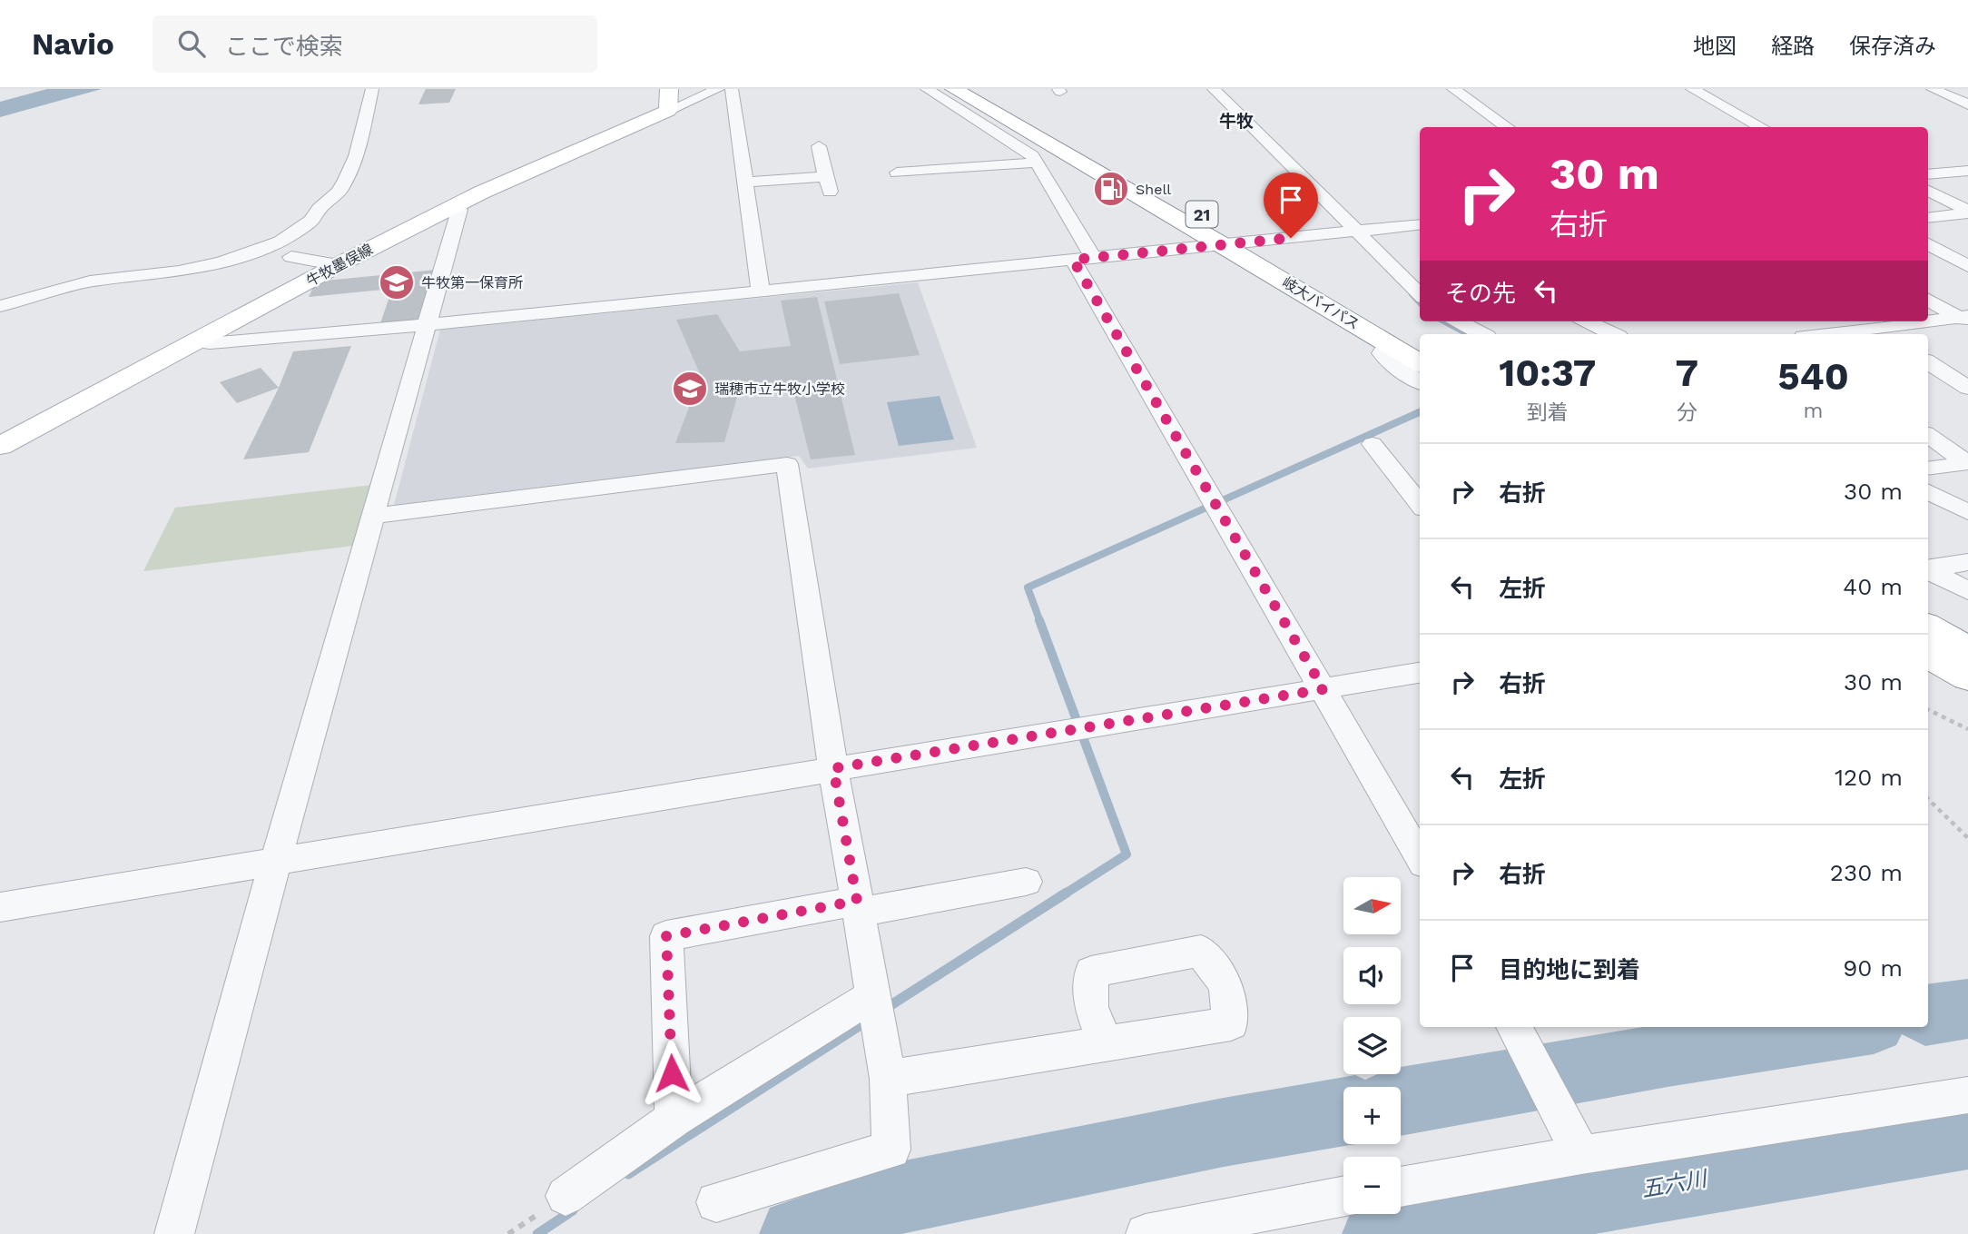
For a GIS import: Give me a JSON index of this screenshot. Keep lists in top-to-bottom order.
{
  "streets": {
    "main road": ["21", "牛牧墨俣線", "岐大バイパス"]
  },
  "districts": ["牛牧"],
  "water": ["五六川"],
  "places": {
    "fuel station": ["Shell"],
    "school or university": ["牛牧第一保育所", "瑞穂市立牛牧小学校"]
  },
  "north": "right",
  "page": {
    "header": "Navio",
    "search": "ここで検索",
    "nav": ["地図", "経路", "保存済み"],
    "turn": ["30 m", "右折"],
    "then": "その先",
    "eta": [
      "10:37",
      "到着",
      "7",
      "分",
      "540",
      "m"
    ],
    "list": [
      {
        "name": "右折",
        "value": "30 m"
      },
      {
        "name": "左折",
        "value": "40 m"
      },
      {
        "name": "右折",
        "value": "30 m"
      },
      {
        "name": "左折",
        "value": "120 m"
      },
      {
        "name": "右折",
        "value": "230 m"
      },
      {
        "name": "目的地に到着",
        "value": "90 m"
      }
    ],
    "map_buttons": ["+", "−"]
  }
}
